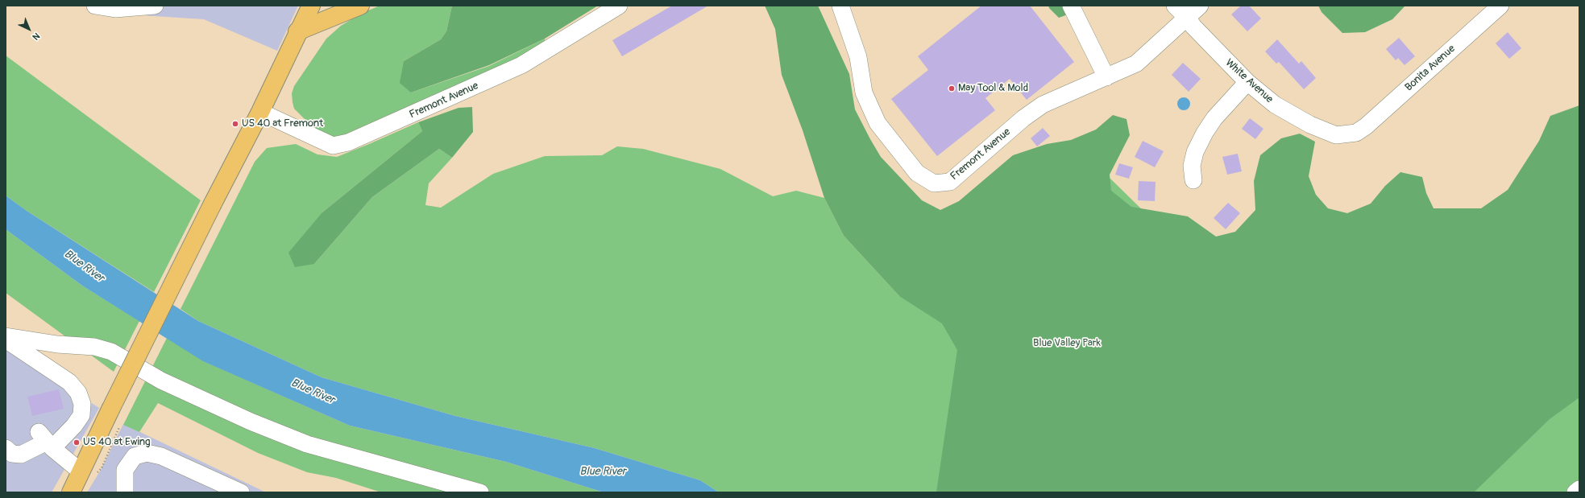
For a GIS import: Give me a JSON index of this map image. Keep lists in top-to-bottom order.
{
  "streets": {
    "street": ["Bonita Avenue", "White Avenue", "Fremont Avenue"]
  },
  "crossings": [
    ["Bonita Avenue", "White Avenue"],
    ["White Avenue", "Fremont Avenue"]
  ],
  "water": ["Blue River"],
  "parks": ["Blue Valley Park"],
  "places": ["May Tool & Mold", "US 40 at Fremont", "US 40 at Ewing"],
  "north": "bottom right"
}
